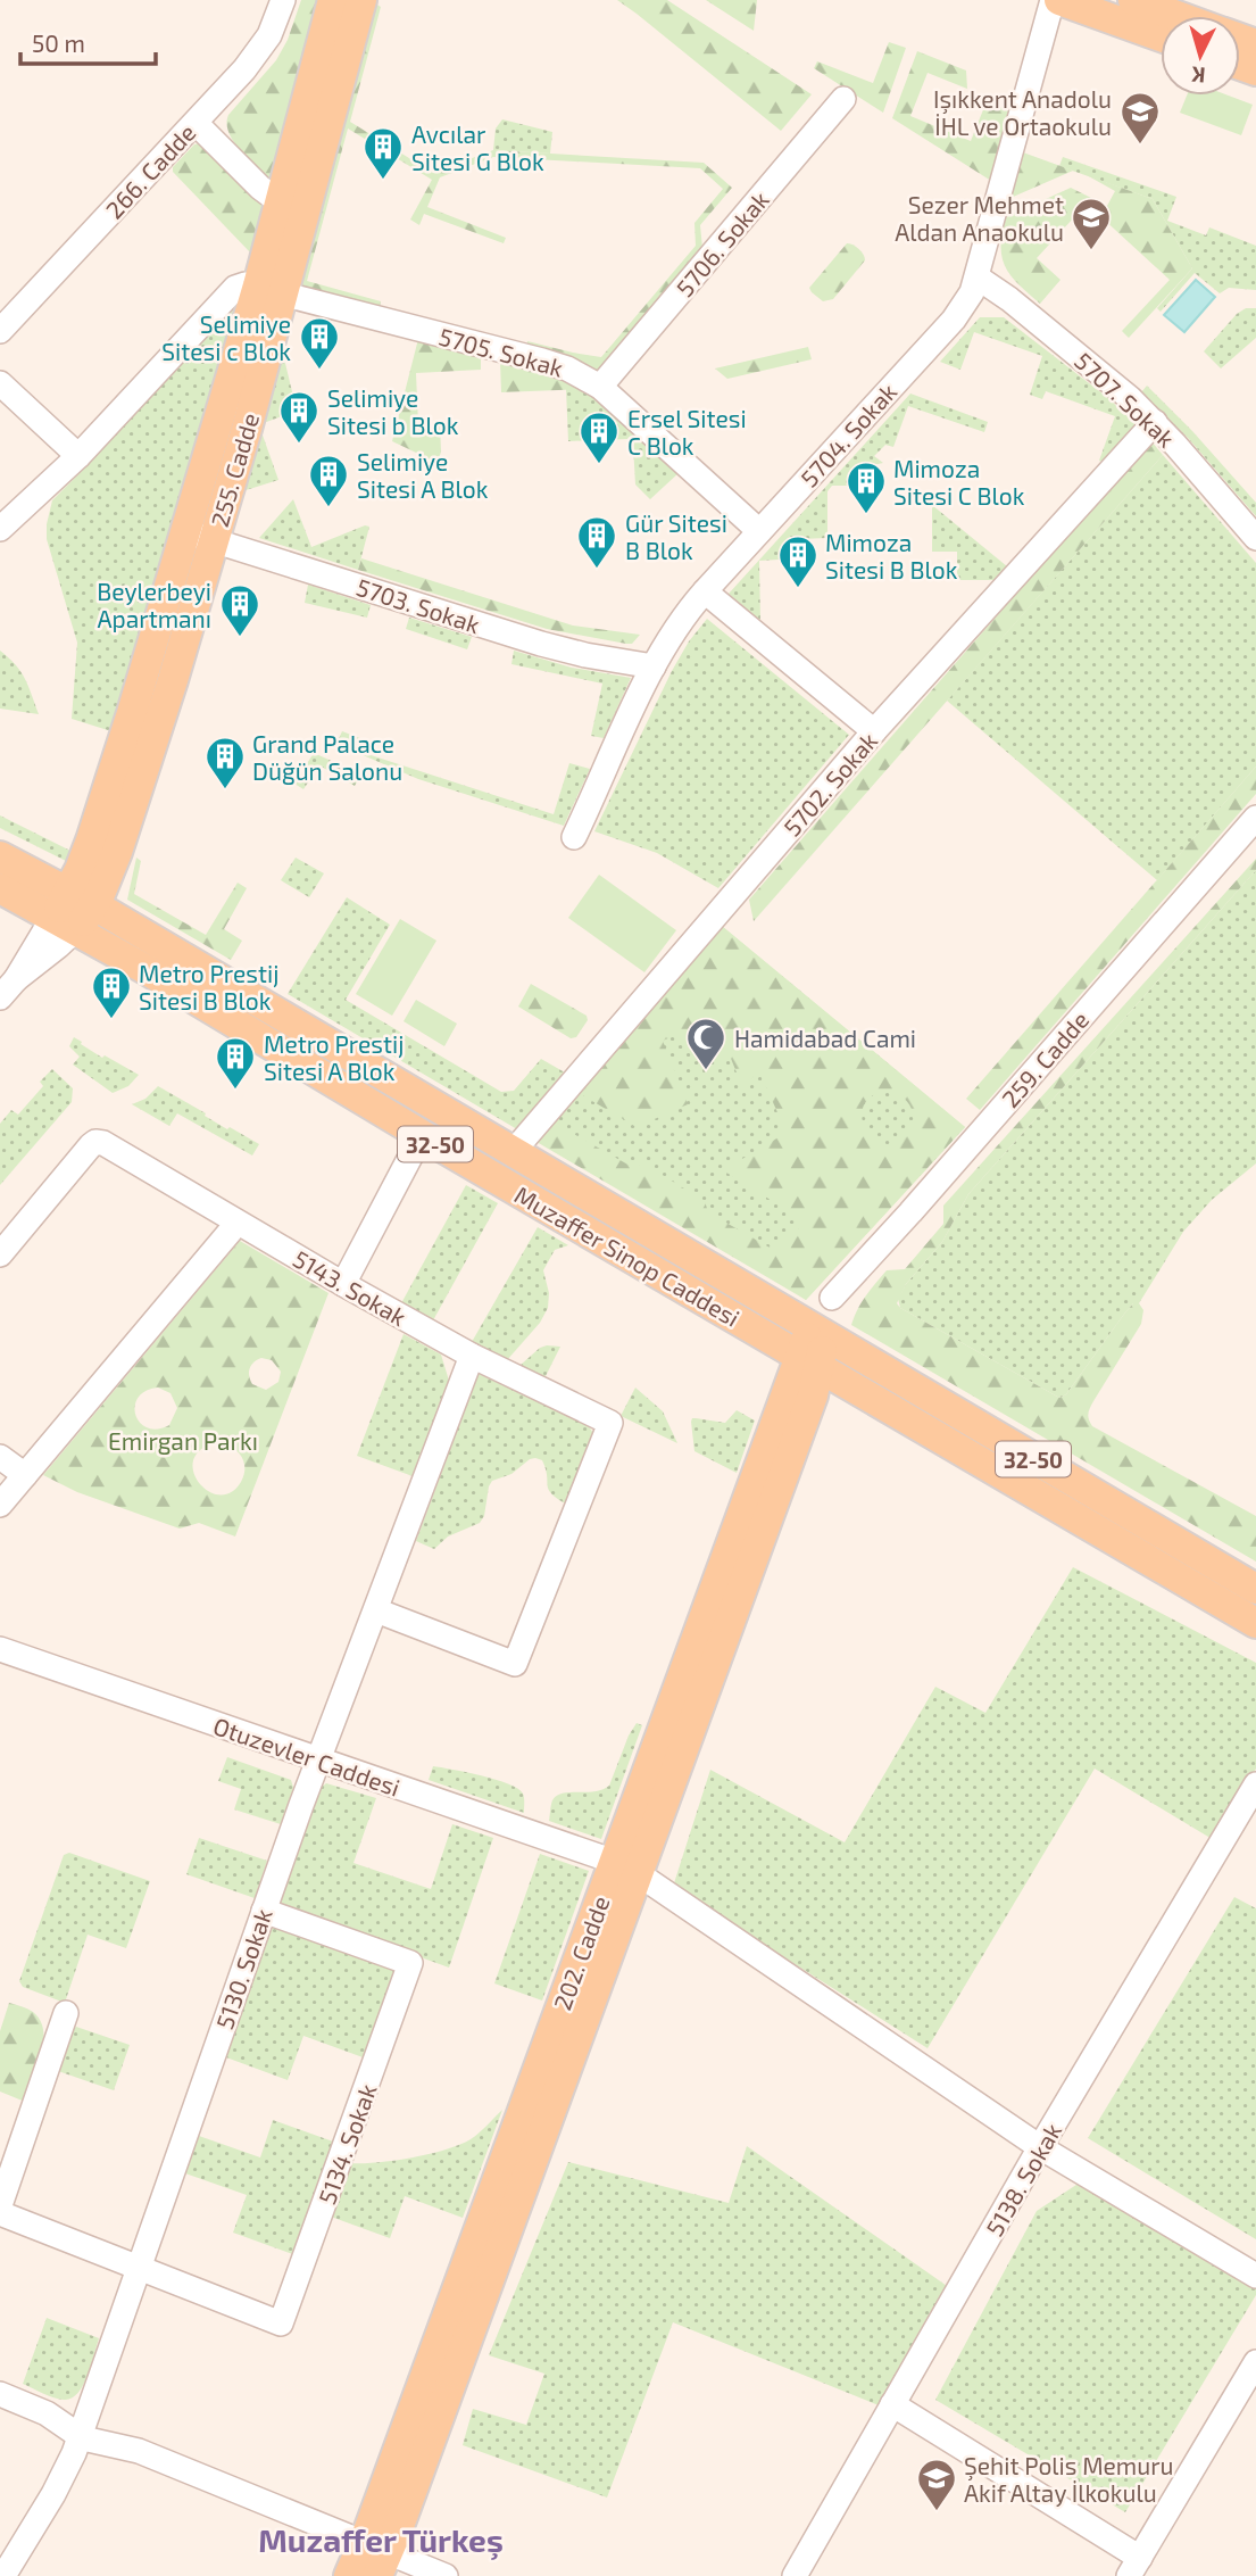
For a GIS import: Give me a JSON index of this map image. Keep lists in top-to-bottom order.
{
  "streets": {
    "main road": [
      "255. Cadde",
      "32-50",
      "Muzaffer Sinop Caddesi",
      "202. Cadde"
    ],
    "street": [
      "266. Cadde",
      "5706. Sokak",
      "5705. Sokak",
      "5707. Sokak",
      "5704. Sokak",
      "5703. Sokak",
      "5702. Sokak",
      "259. Cadde",
      "5143. Sokak",
      "Otuzevler Caddesi",
      "5130. Sokak",
      "5134. Sokak",
      "5138. Sokak"
    ]
  },
  "crossings": [
    ["5706. Sokak", "5705. Sokak"],
    ["5705. Sokak", "5704. Sokak"],
    ["5705. Sokak", "255. Cadde"],
    ["5707. Sokak", "5704. Sokak"],
    ["5707. Sokak", "5702. Sokak"],
    ["5704. Sokak", "5703. Sokak"],
    ["255. Cadde", "5703. Sokak"],
    ["255. Cadde", "Muzaffer Sinop Caddesi"],
    ["5702. Sokak", "Muzaffer Sinop Caddesi"],
    ["259. Cadde", "Muzaffer Sinop Caddesi"],
    ["259. Cadde", "202. Cadde"],
    ["Muzaffer Sinop Caddesi", "202. Cadde"],
    ["5143. Sokak", "5130. Sokak"],
    ["Otuzevler Caddesi", "202. Cadde"],
    ["Otuzevler Caddesi", "5130. Sokak"],
    ["Otuzevler Caddesi", "5138. Sokak"],
    ["5130. Sokak", "5134. Sokak"]
  ],
  "districts": ["Muzaffer Türkeş"],
  "parks": ["Emirgan Parkı"],
  "places": {
    "school or university": ["Işıkkent Anadolu İHL ve Ortaokulu", "Sezer Mehmet Aldan Anaokulu", "Şehit Polis Memuru Akif Altay İlkokulu"],
    "building": [
      "Avcılar Sitesi G Blok",
      "Selimiye Sitesi c Blok",
      "Selimiye Sitesi b Blok",
      "Ersel Sitesi C Blok",
      "Selimiye Sitesi A Blok",
      "Mimoza Sitesi C Blok",
      "Gür Sitesi B Blok",
      "Mimoza Sitesi B Blok",
      "Beylerbeyi Apartmanı",
      "Grand Palace Düğün Salonu",
      "Metro Prestij Sitesi B Blok",
      "Metro Prestij Sitesi A Blok"
    ],
    "mosque": ["Hamidabad Cami"]
  },
  "scale_bar": "50 m",
  "north": "bottom"
}
